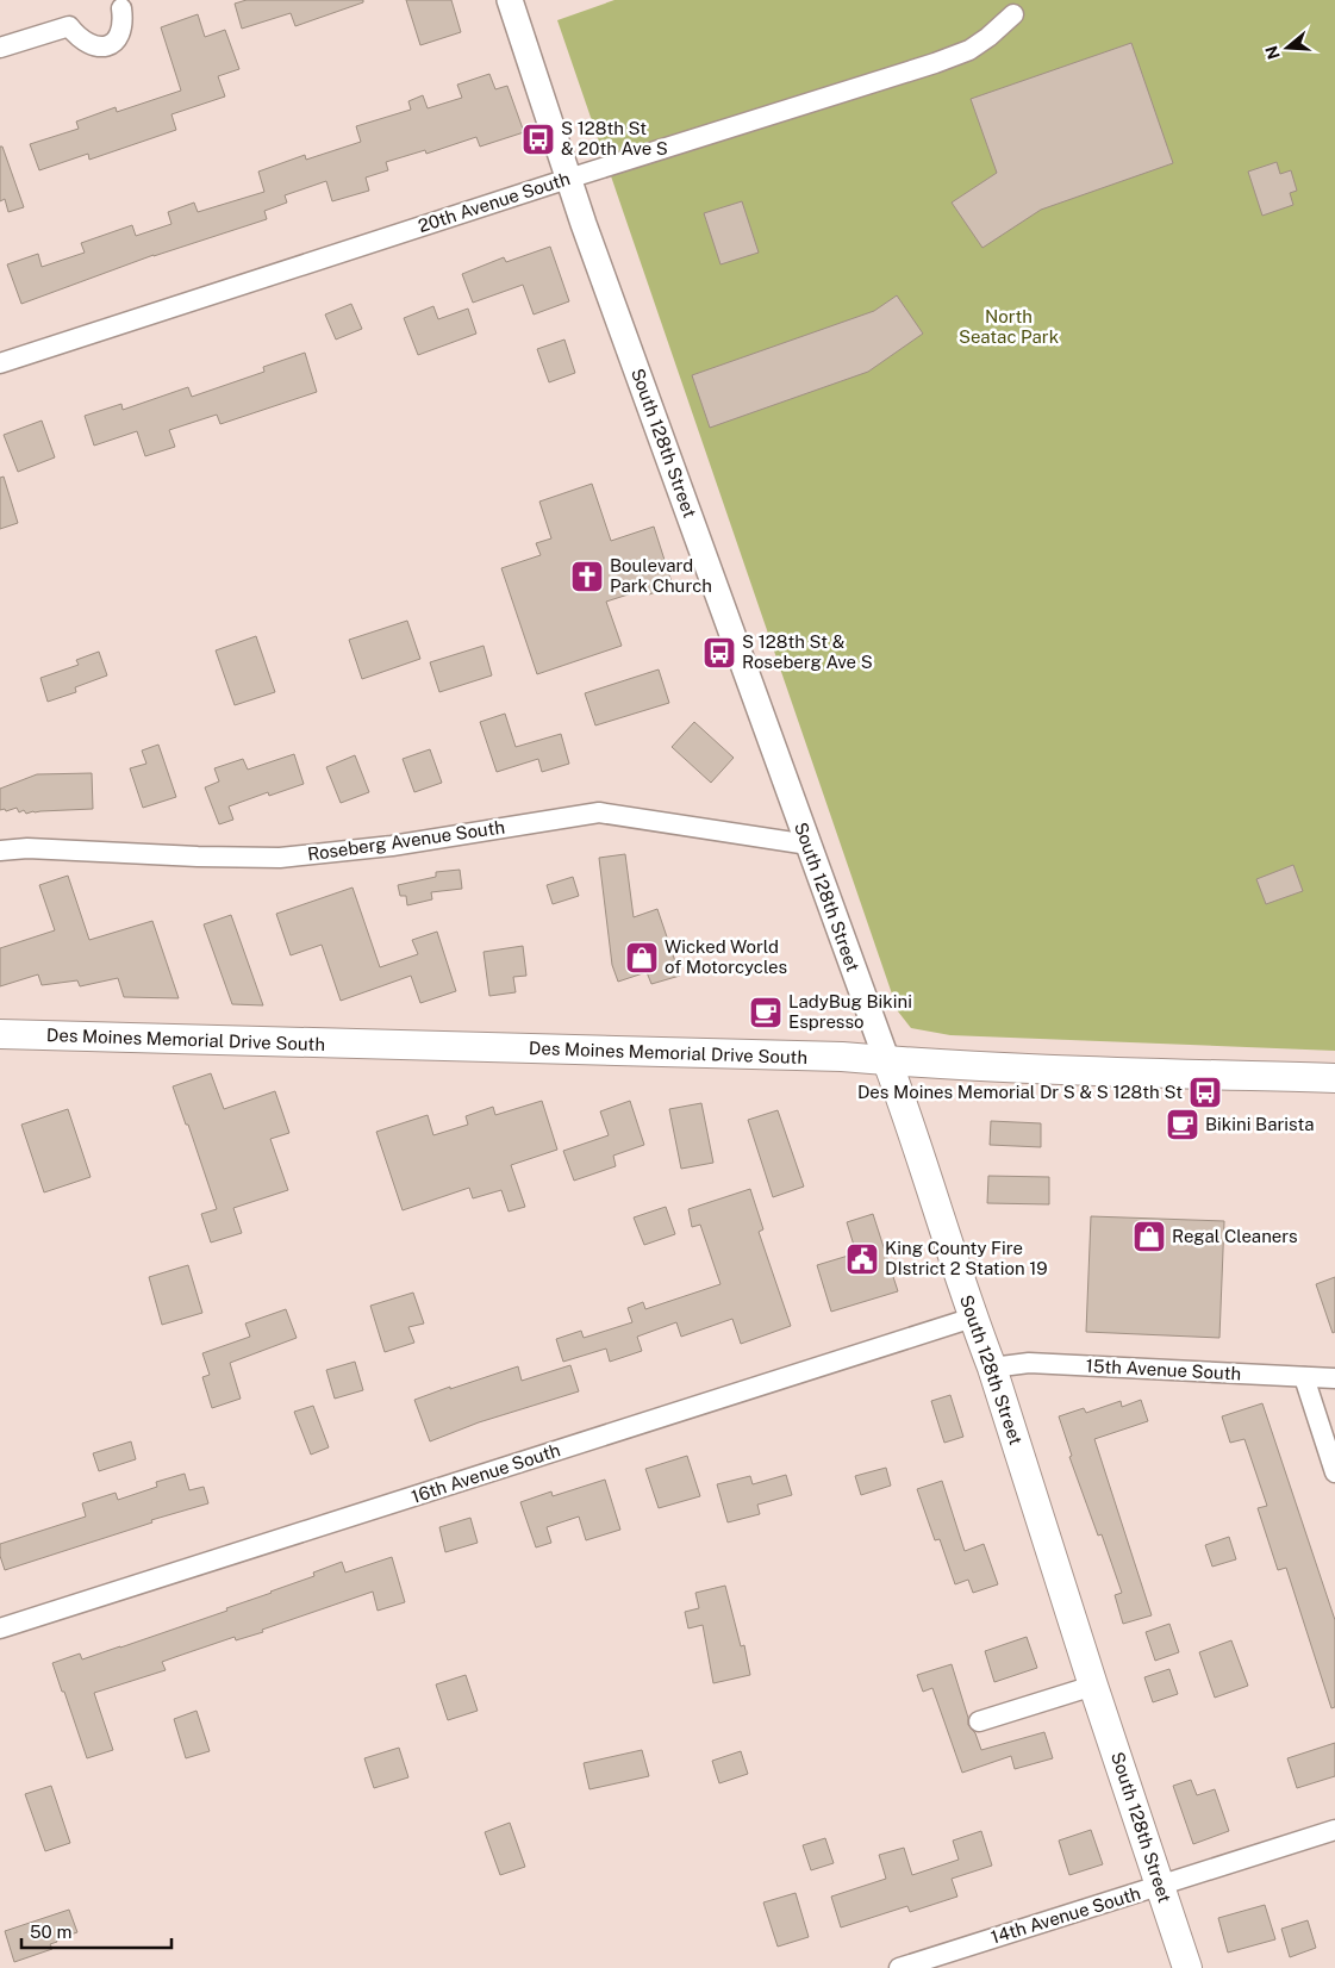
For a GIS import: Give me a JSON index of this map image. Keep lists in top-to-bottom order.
{
  "streets": {
    "main road": ["South 128th Street", "Des Moines Memorial Drive South"],
    "street": [
      "20th Avenue South",
      "Roseberg Avenue South",
      "15th Avenue South",
      "16th Avenue South",
      "14th Avenue South"
    ]
  },
  "crossings": [
    ["20th Avenue South", "South 128th Street"],
    ["South 128th Street", "Roseberg Avenue South"],
    ["South 128th Street", "Des Moines Memorial Drive South"],
    ["South 128th Street", "15th Avenue South"],
    ["South 128th Street", "16th Avenue South"],
    ["South 128th Street", "14th Avenue South"]
  ],
  "parks": ["North Seatac Park"],
  "places": {
    "bus stop": ["S 128th St & 20th Ave S", "S 128th St & Roseberg Ave S", "Des Moines Memorial Dr S & S 128th St"],
    "church": ["Boulevard Park Church"],
    "shop": ["Wicked World of Motorcycles", "Regal Cleaners"],
    "cafe": ["LadyBug Bikini Espresso", "Bikini Barista"],
    "public building": ["King County Fire DIstrict 2 Station 19"]
  },
  "scale_bar": "50 m",
  "north": "left"
}
